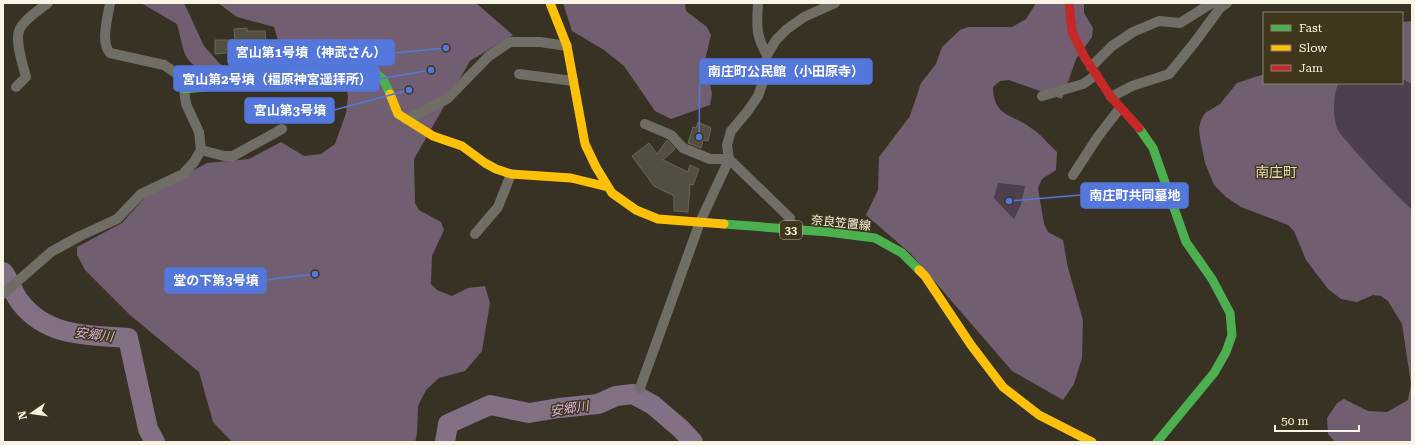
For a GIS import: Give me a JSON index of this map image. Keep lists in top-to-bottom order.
{
  "streets": {
    "street": ["奈良笠置線", "33"]
  },
  "districts": ["南庄町"],
  "water": ["安郷川"],
  "places": [
    "宮山第1号墳（神武さん）",
    "宮山第2号墳（橿原神宮遥拝所）",
    "宮山第3号墳",
    "南庄町公民館（小田原寺）",
    "南庄町共同墓地",
    "堂の下第3号墳"
  ],
  "legend": ["Fast", "Slow", "Jam"],
  "scale_bar": "50 m",
  "north": "left"
}
